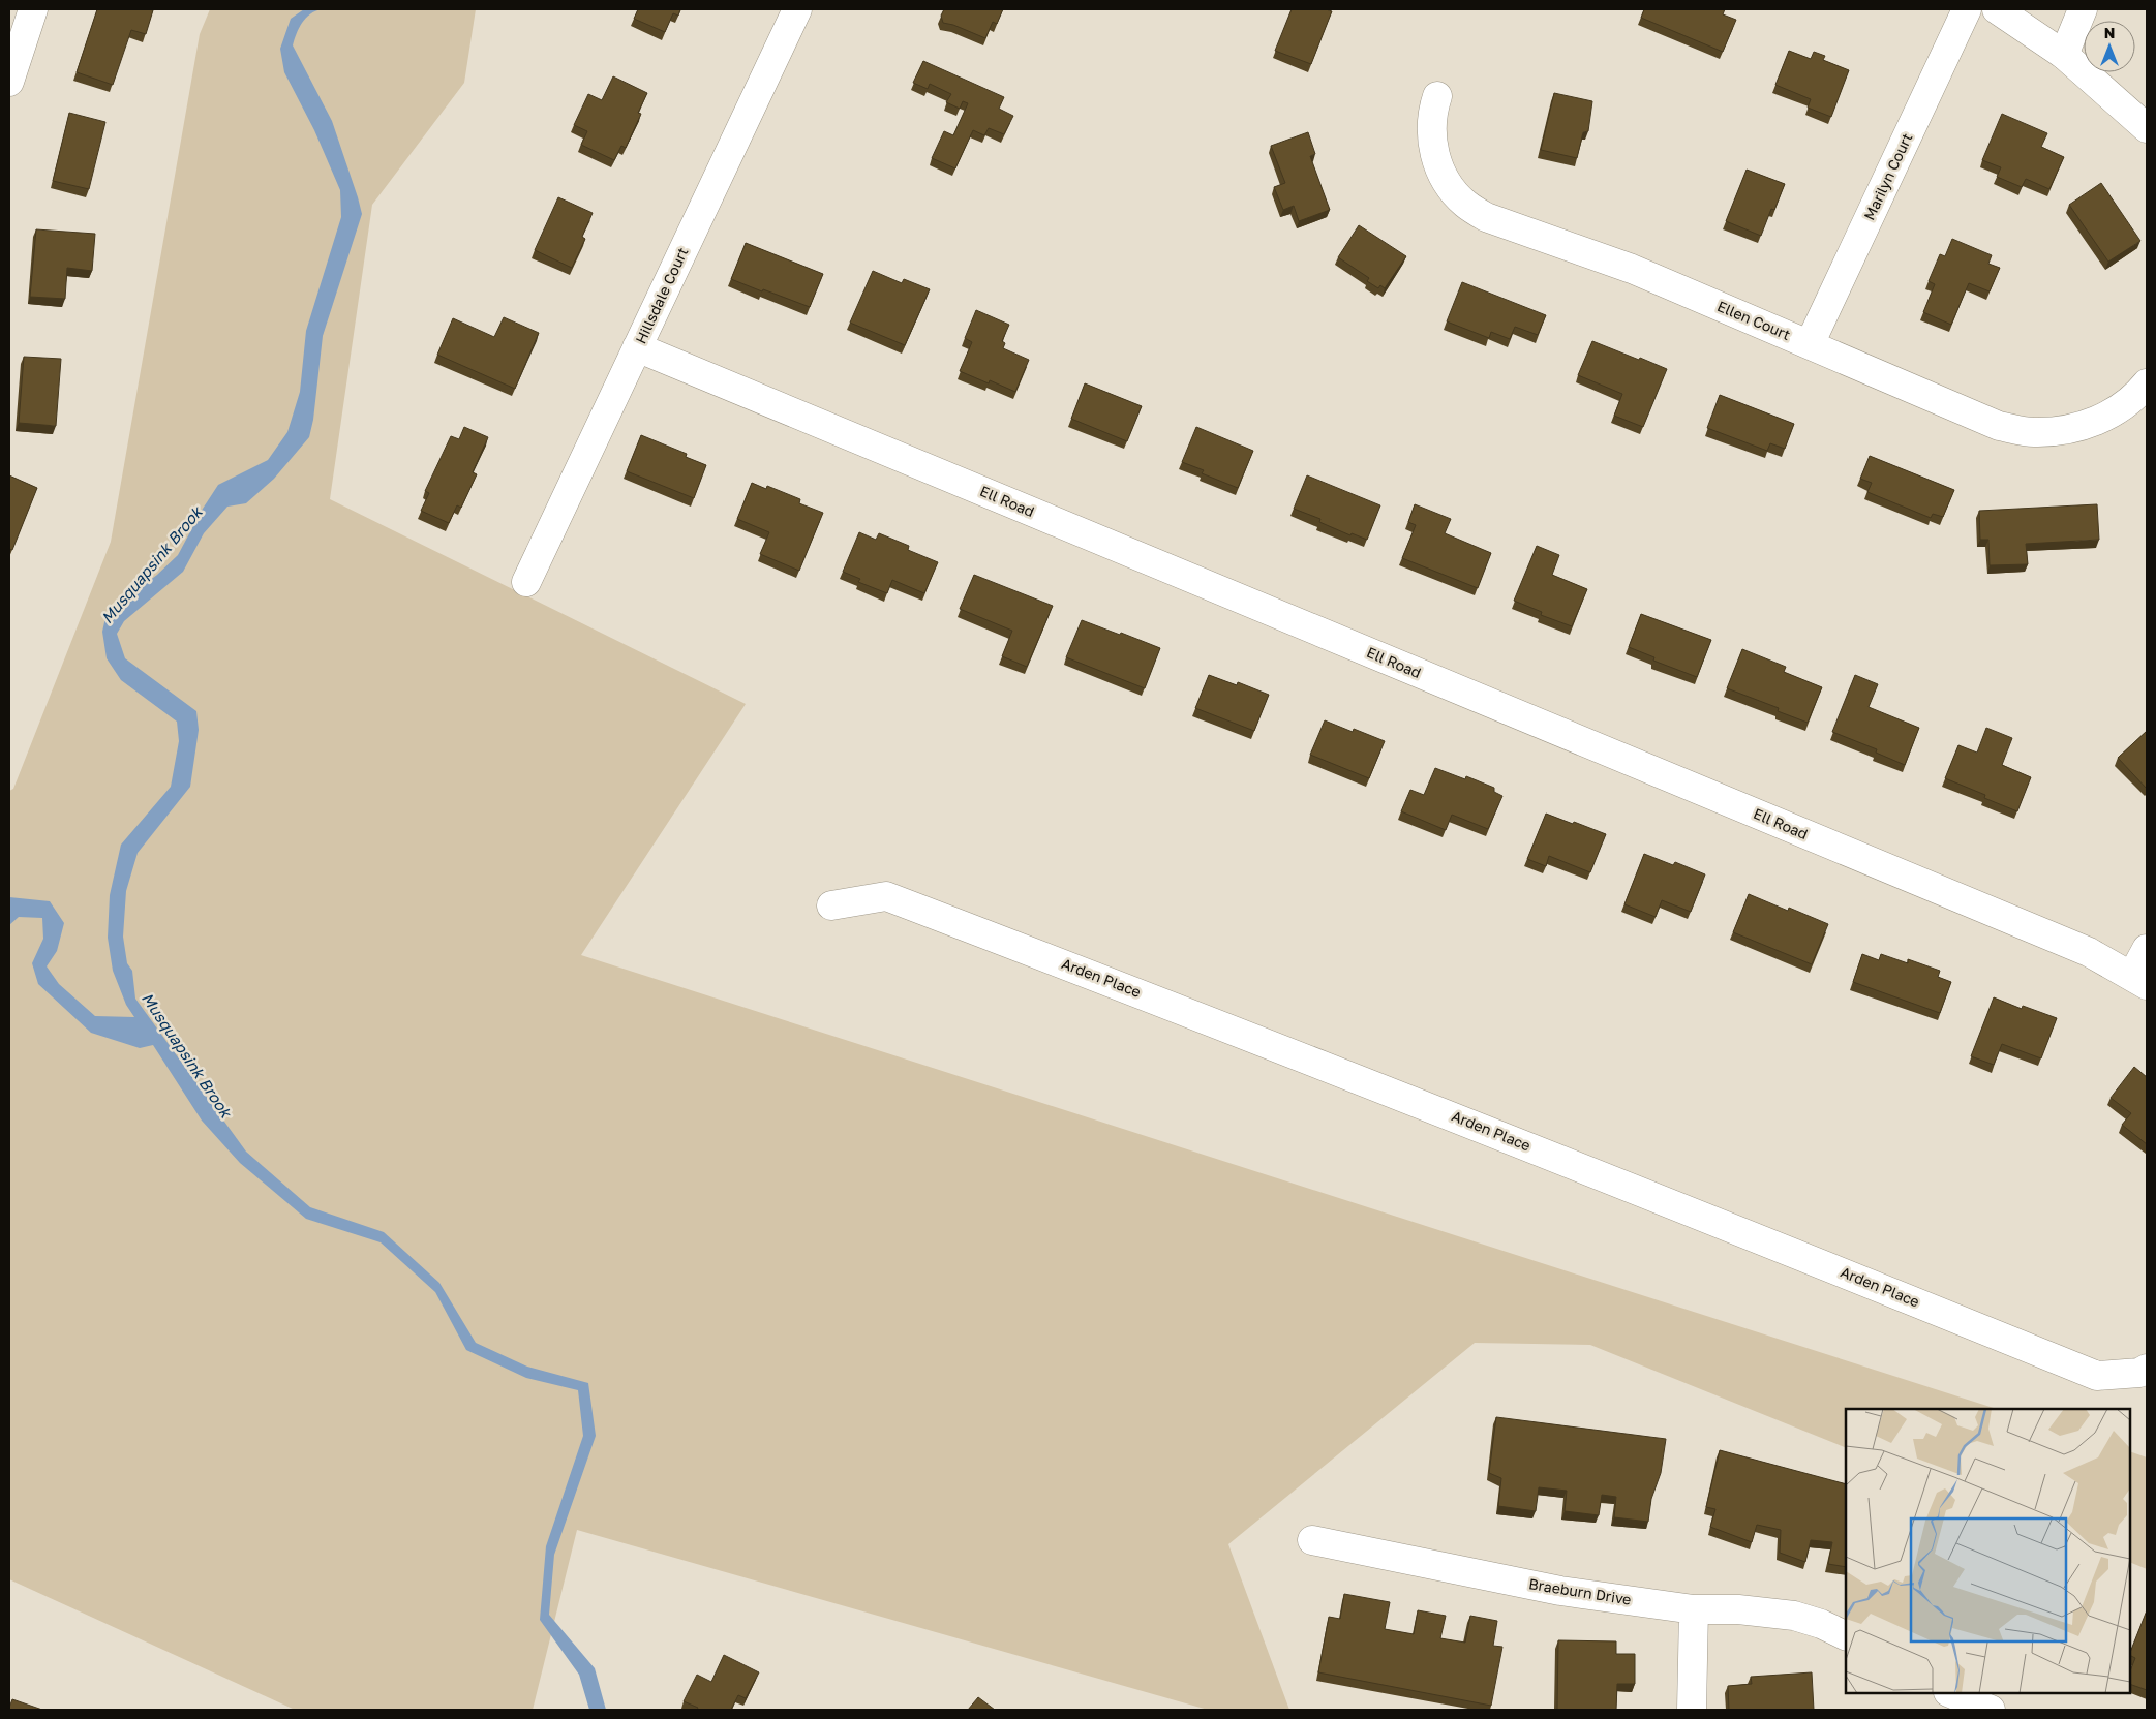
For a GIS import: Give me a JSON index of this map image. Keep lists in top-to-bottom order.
{
  "streets": {
    "street": [
      "Marilyn Court",
      "Hillsdale Court",
      "Ellen Court",
      "Ell Road",
      "Arden Place",
      "Braeburn Drive"
    ]
  },
  "crossings": [
    ["Marilyn Court", "Ellen Court"],
    ["Hillsdale Court", "Ell Road"]
  ],
  "water": ["Musquapsink Brook"],
  "north": "top"
}
